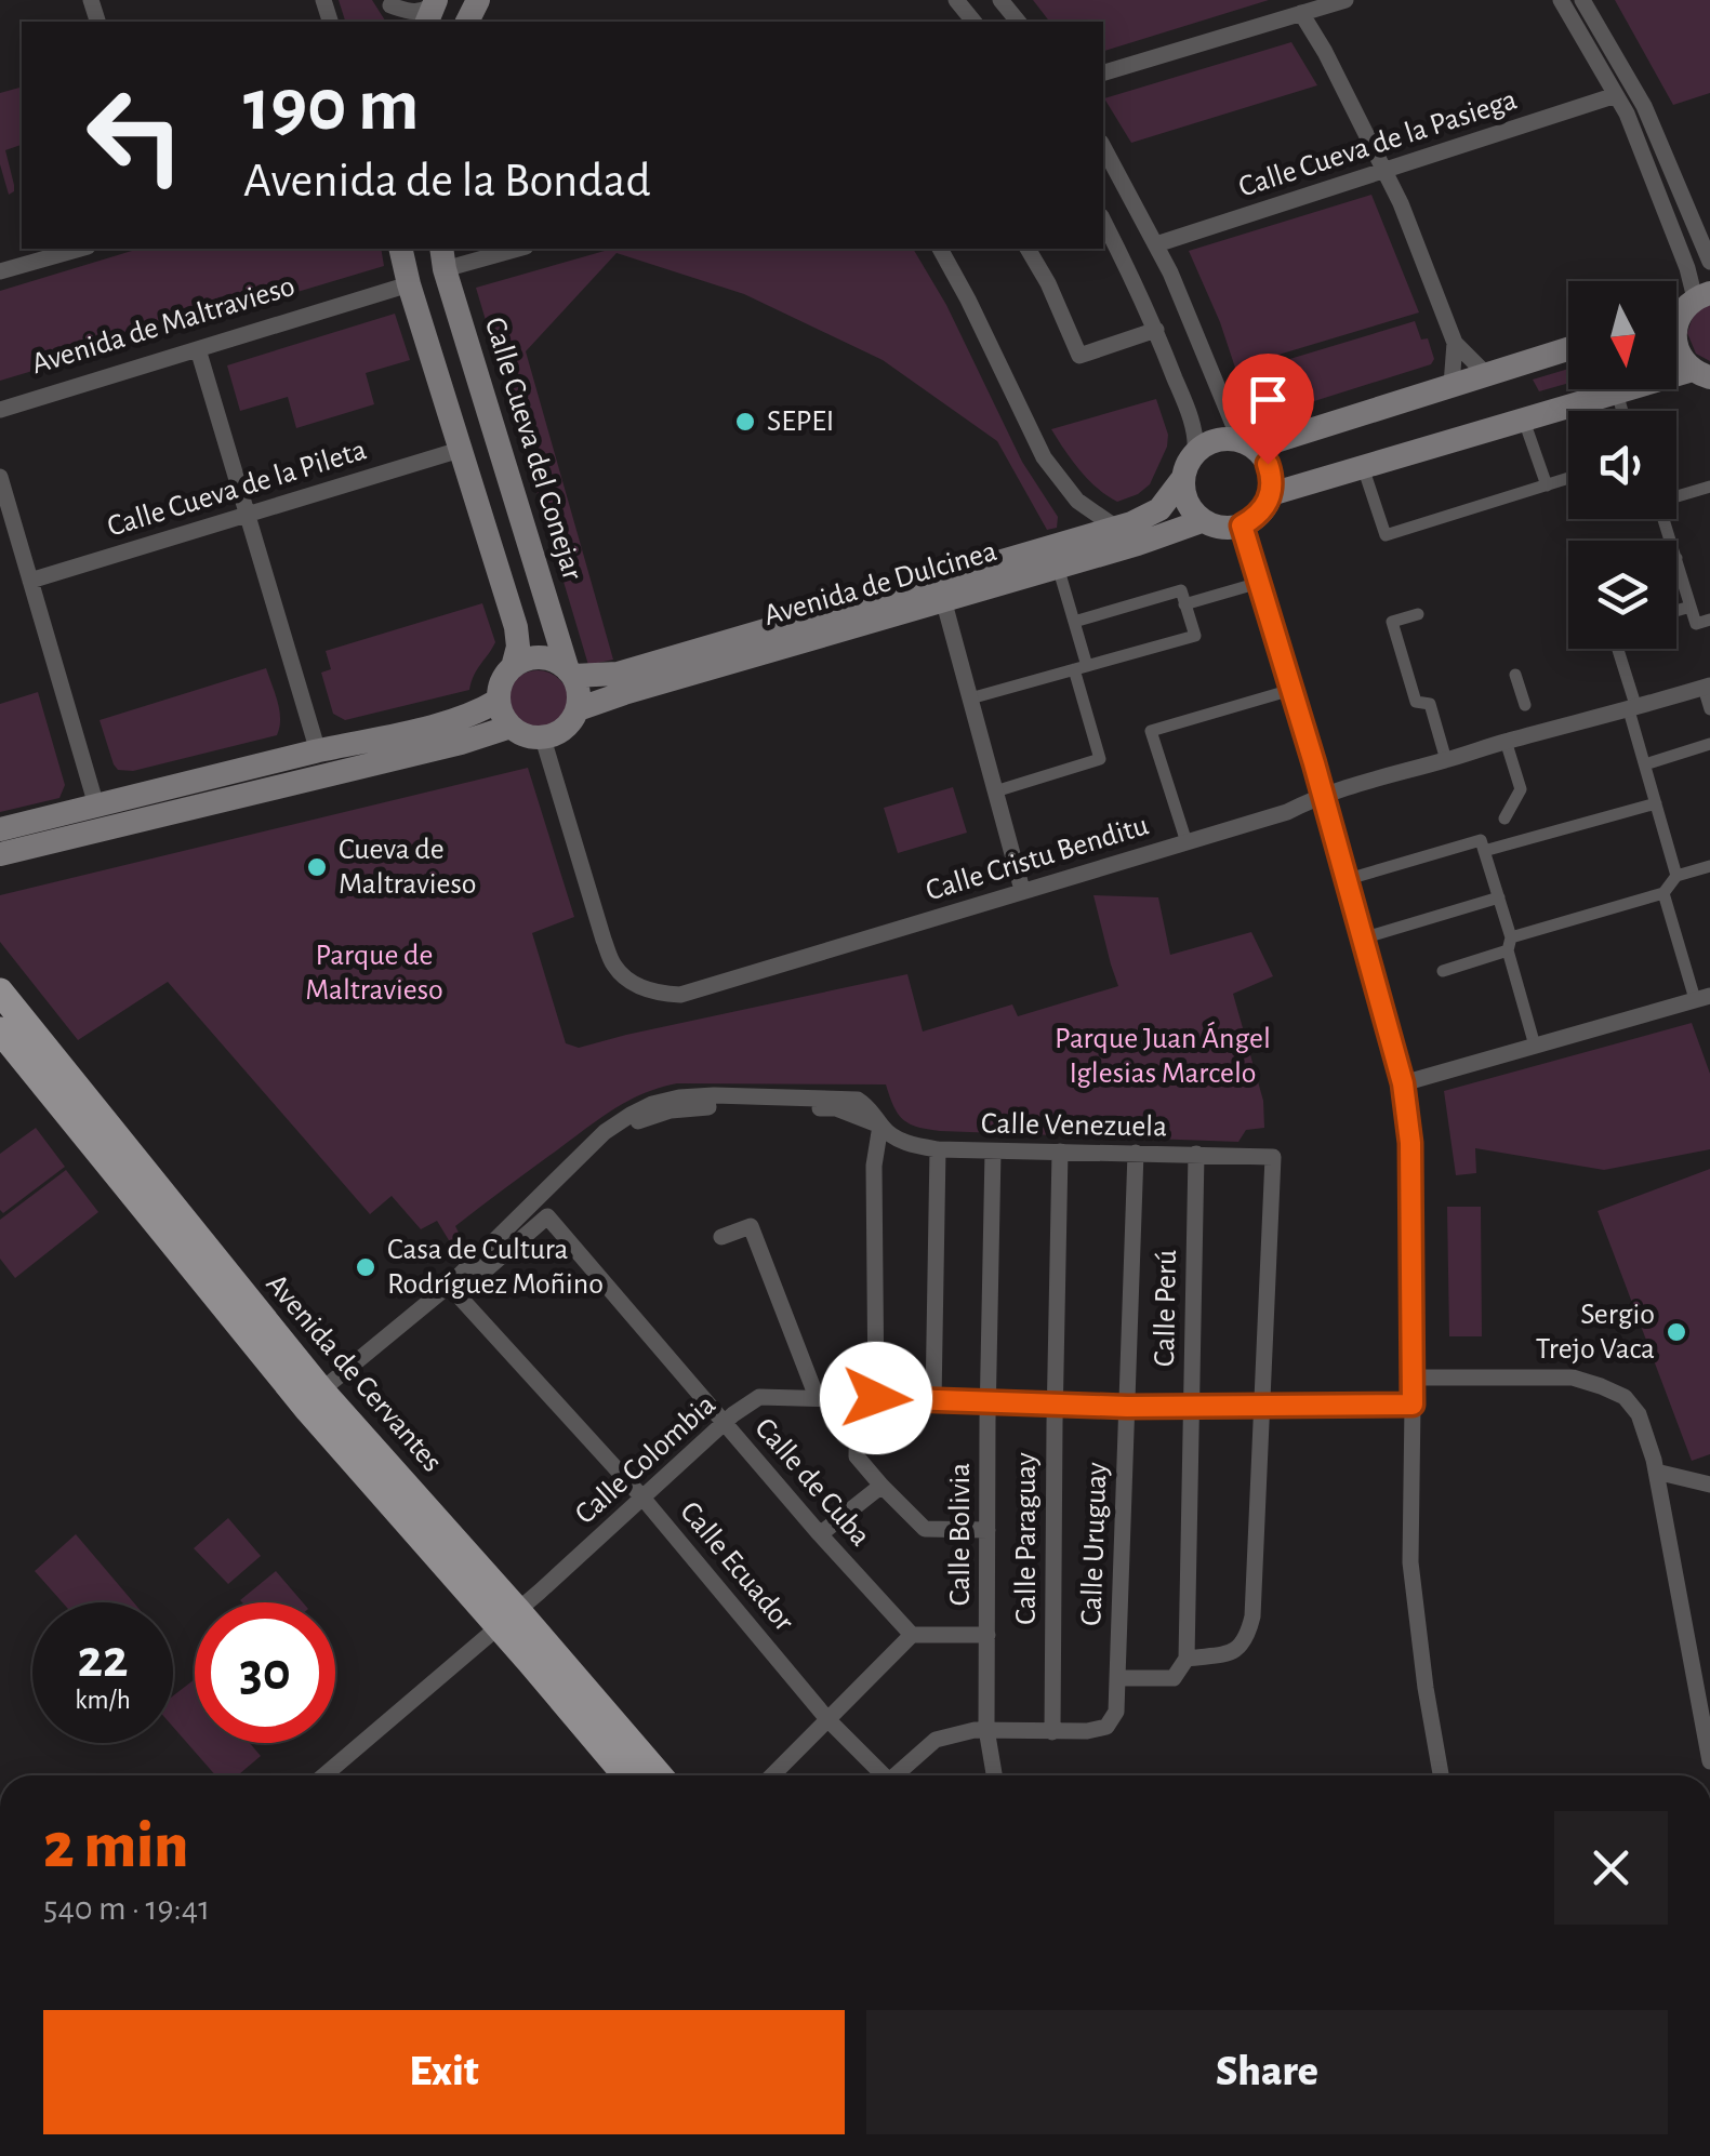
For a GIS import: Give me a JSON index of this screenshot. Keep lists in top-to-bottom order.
{
  "streets": {
    "main road": [
      "Avenida de Maltravieso",
      "Calle Cueva del Conejar",
      "Avenida de Dulcinea",
      "Avenida de Cervantes"
    ],
    "street": [
      "Calle Cueva de la Pasiega",
      "Calle Cueva de la Pileta",
      "Calle Cristu Benditu",
      "Calle Venezuela",
      "Calle Perú",
      "Calle Colombia",
      "Calle de Cuba",
      "Calle Bolivia",
      "Calle Paraguay",
      "Calle Uruguay",
      "Calle Ecuador"
    ]
  },
  "crossings": [
    ["Avenida de Maltravieso", "Calle Cueva del Conejar"],
    ["Calle Cueva del Conejar", "Avenida de Dulcinea"],
    ["Calle Cueva del Conejar", "Calle Cristu Benditu"],
    ["Avenida de Dulcinea", "Calle Cristu Benditu"],
    ["Calle Venezuela", "Calle Perú"],
    ["Calle Venezuela", "Avenida de Cervantes"],
    ["Calle Venezuela", "Calle Colombia"],
    ["Calle Venezuela", "Calle de Cuba"],
    ["Calle Venezuela", "Calle Bolivia"],
    ["Calle Venezuela", "Calle Paraguay"],
    ["Calle Venezuela", "Calle Uruguay"],
    ["Calle Venezuela", "Calle Ecuador"],
    ["Calle Perú", "Calle Colombia"],
    ["Avenida de Cervantes", "Calle Colombia"],
    ["Calle Colombia", "Calle de Cuba"],
    ["Calle Colombia", "Calle Bolivia"],
    ["Calle Colombia", "Calle Paraguay"],
    ["Calle Colombia", "Calle Uruguay"],
    ["Calle Colombia", "Calle Ecuador"],
    ["Calle de Cuba", "Calle Ecuador"],
    ["Calle Paraguay", "Calle Uruguay"]
  ],
  "parks": ["Parque de Maltravieso", "Parque Juan Ángel Iglesias Marcelo"],
  "places": [
    "SEPEI",
    "Cueva de Maltravieso",
    "Casa de Cultura Rodríguez Moñino",
    "Sergio Trejo Vaca"
  ],
  "north": "bottom",
  "page": {
    "turn": ["190 m", "Avenida de la Bondad"],
    "speed": "22 km/h",
    "limit": "30",
    "heading": ["2 min", "540 m · 19:41"],
    "buttons": ["Exit", "Share"]
  }
}
